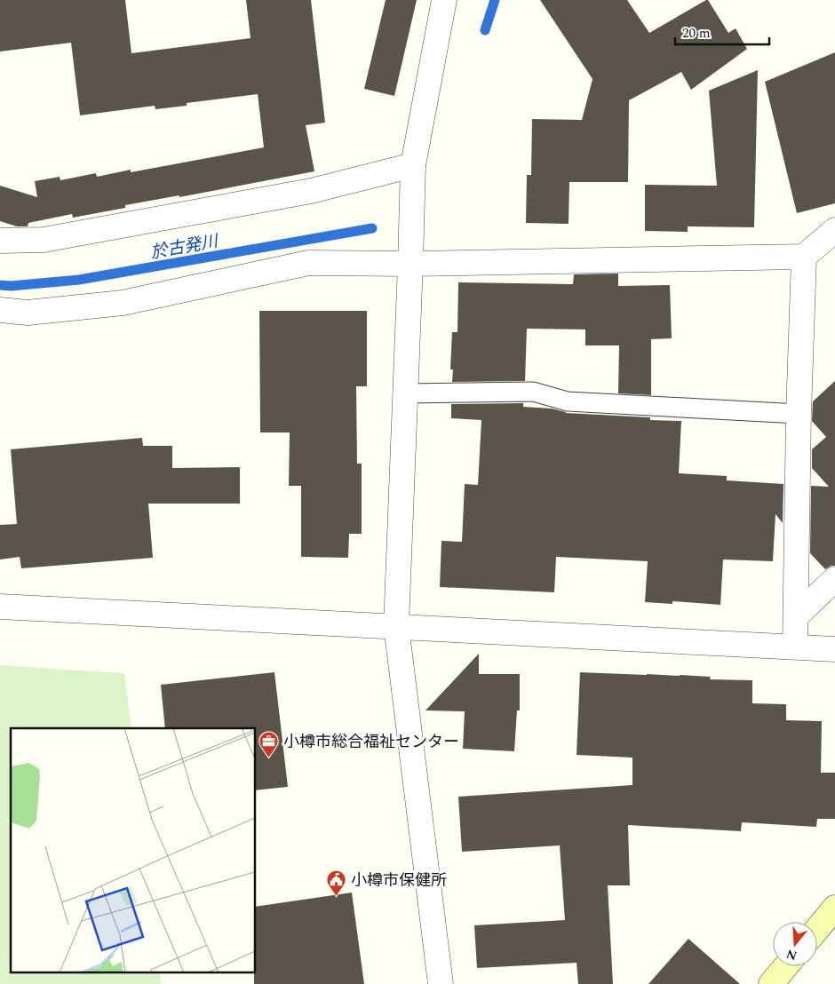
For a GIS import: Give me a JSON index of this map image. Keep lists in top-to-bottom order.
{
  "water": ["於古発川"],
  "places": {
    "office": ["小樽市総合福祉センター"],
    "public building": ["小樽市保健所"]
  },
  "scale_bar": "20 m",
  "north": "bottom"
}
